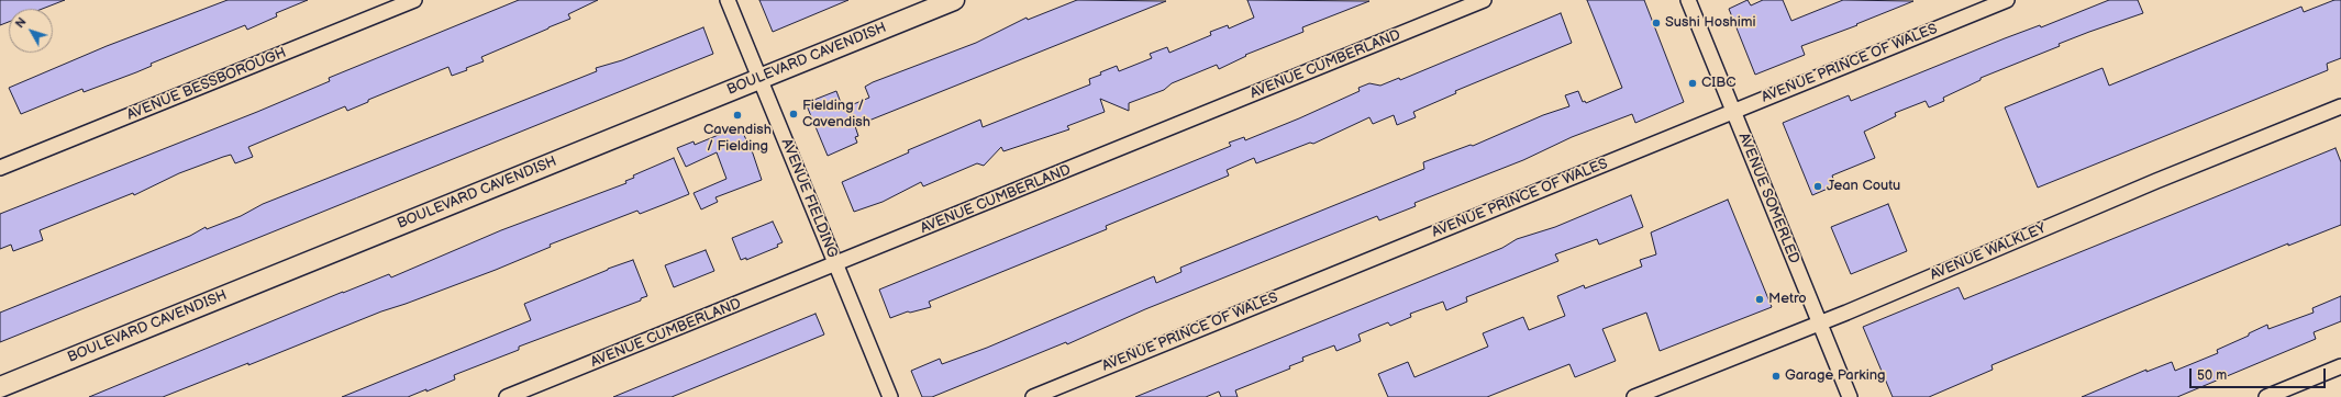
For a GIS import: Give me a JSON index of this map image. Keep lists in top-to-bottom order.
{
  "streets": {
    "main road": ["BOULEVARD CAVENDISH"],
    "street": [
      "AVENUE PRINCE OF WALES",
      "AVENUE CUMBERLAND",
      "AVENUE BESSBOROUGH",
      "AVENUE FIELDING",
      "AVENUE SOMERLED",
      "AVENUE WALKLEY"
    ]
  },
  "crossings": [
    ["BOULEVARD CAVENDISH", "AVENUE FIELDING"],
    ["AVENUE PRINCE OF WALES", "AVENUE SOMERLED"],
    ["AVENUE CUMBERLAND", "AVENUE FIELDING"],
    ["AVENUE SOMERLED", "AVENUE WALKLEY"]
  ],
  "places": [
    "Sushi Hoshimi",
    "CIBC",
    "Fielding / Cavendish",
    "Cavendish / Fielding",
    "Jean Coutu",
    "Metro",
    "Garage Parking"
  ],
  "scale_bar": "50 m",
  "north": "top left"
}
